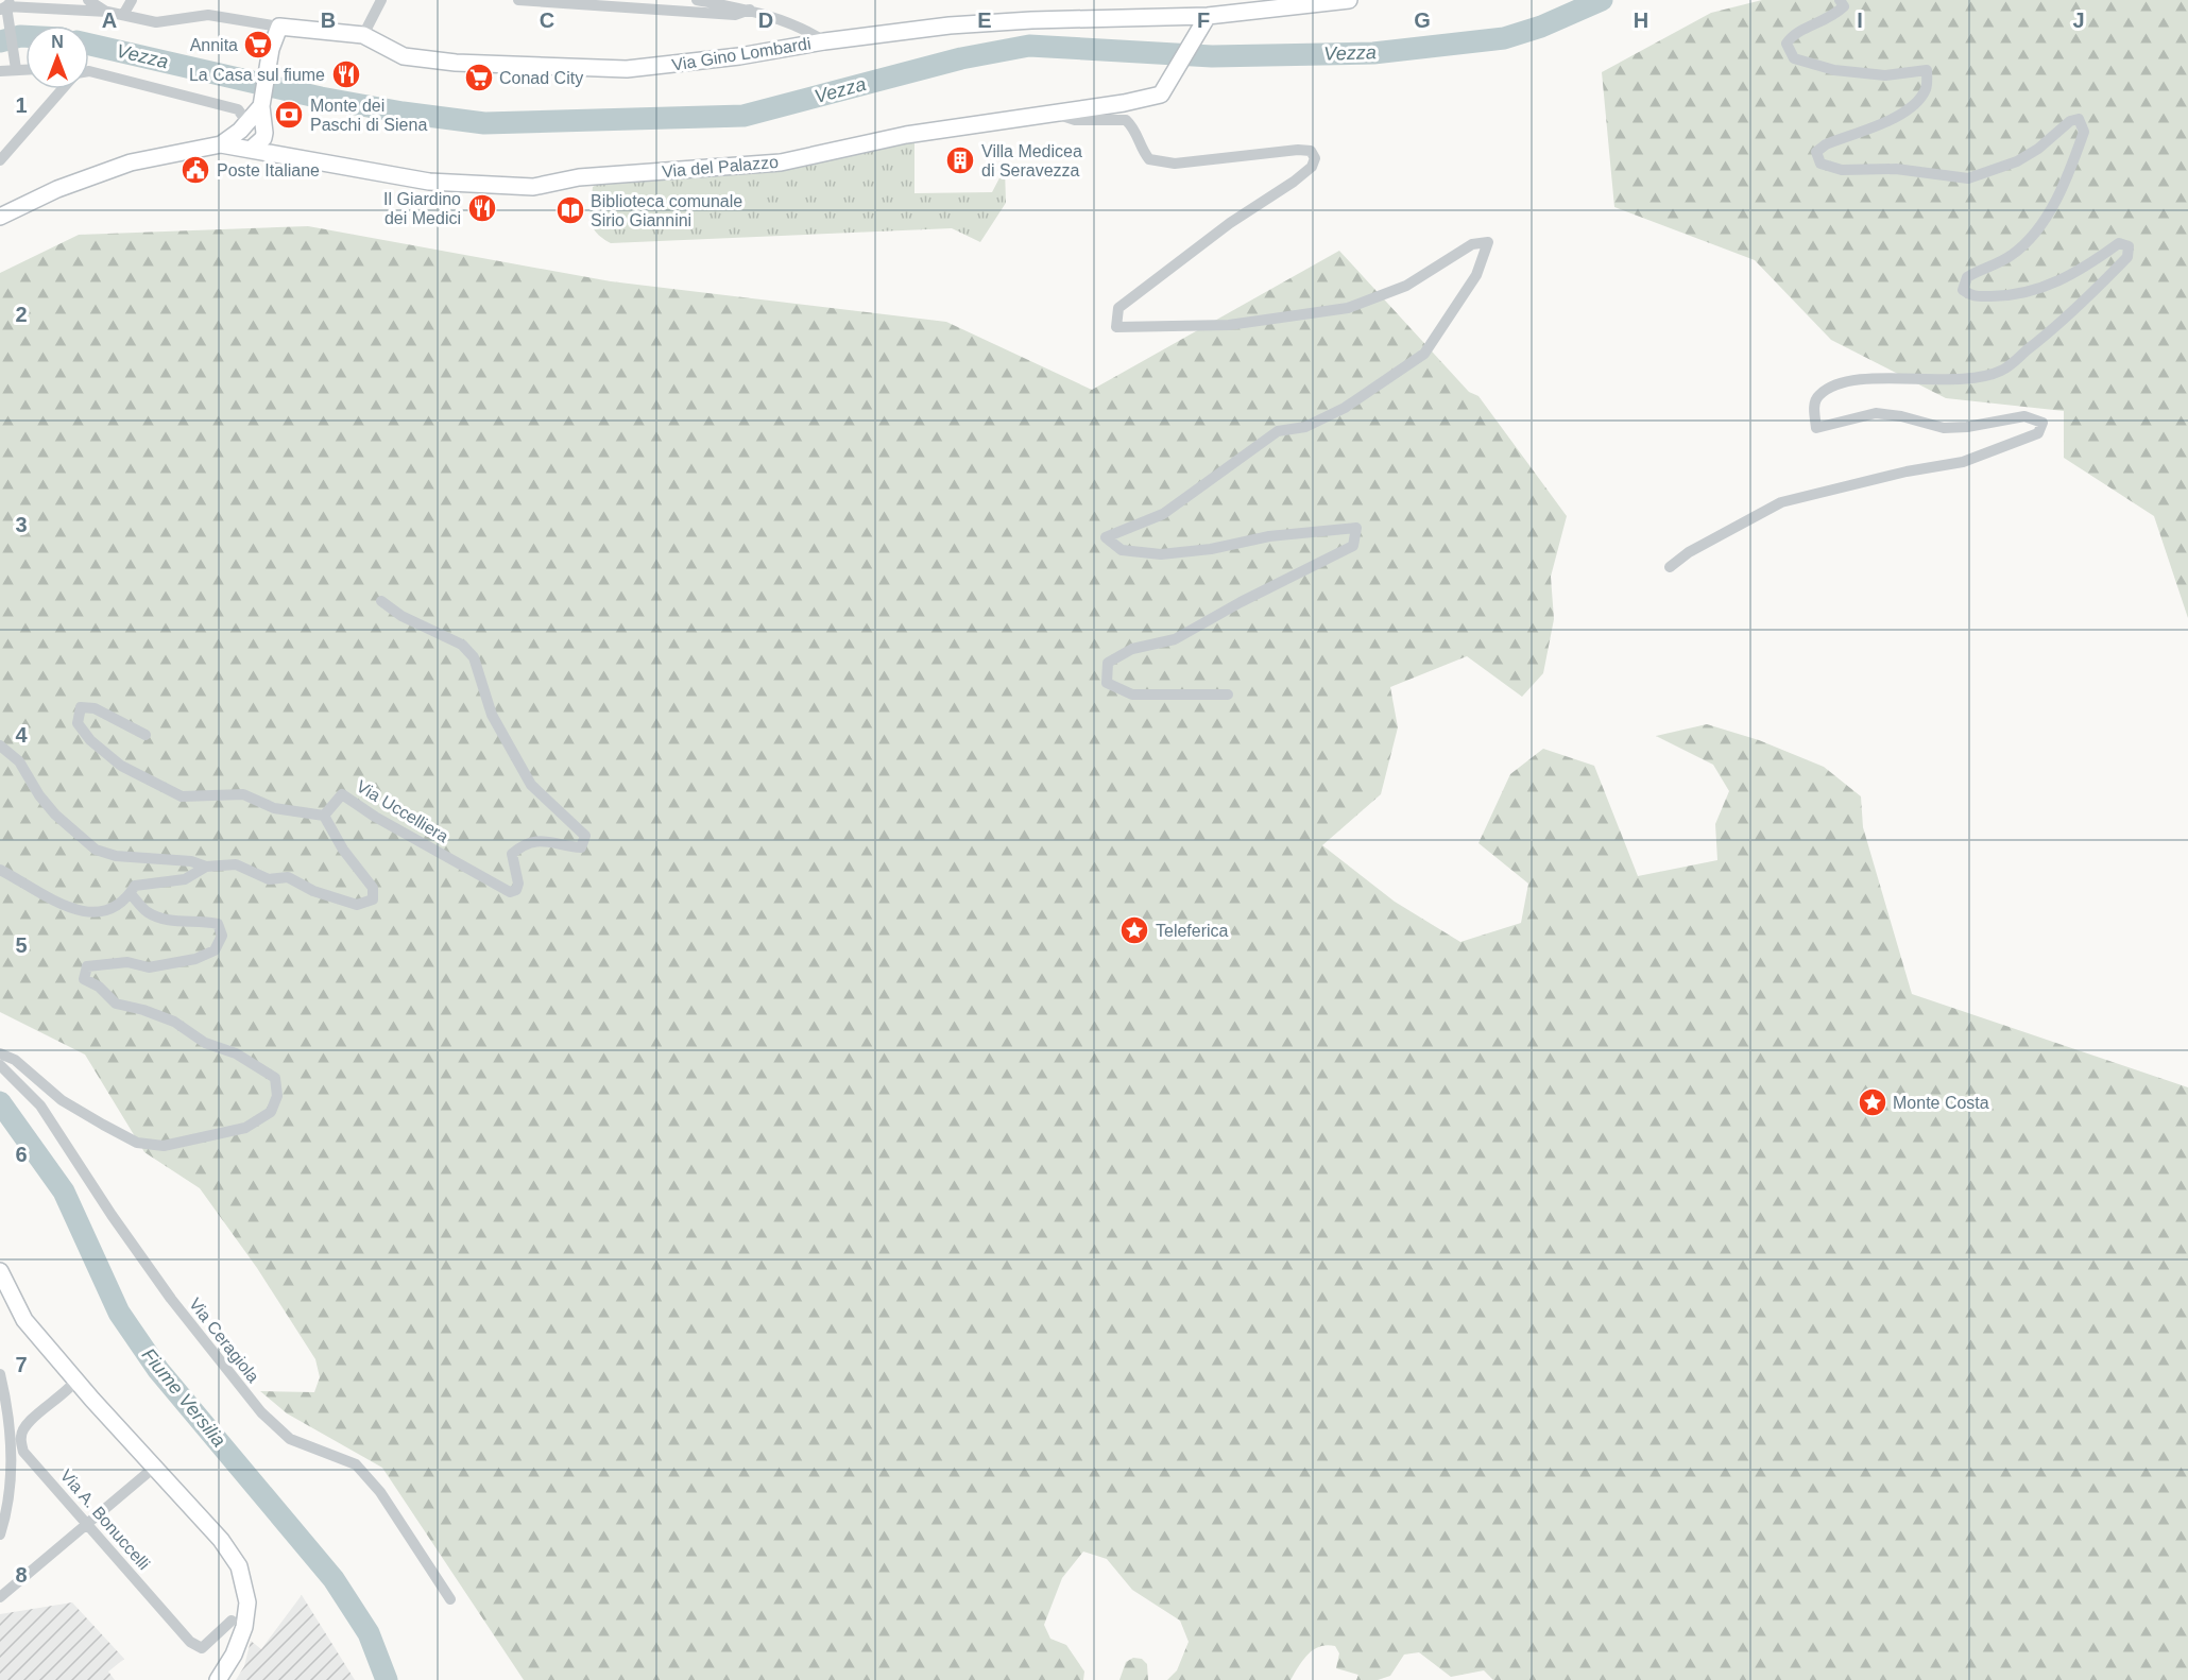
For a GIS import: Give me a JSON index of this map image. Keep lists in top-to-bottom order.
{
  "streets": {
    "main road": ["Via Gino Lombardi", "Via del Palazzo"],
    "street": ["Via Uccelliera", "Via Ceragiola", "Via A. Bonuccelli"]
  },
  "crossings": [
    ["Via Gino Lombardi", "Via del Palazzo"]
  ],
  "water": ["Vezza", "Fiume Versilia"],
  "places": {
    "supermarket": ["Annita", "Conad City"],
    "restaurant": ["La Casa sul fiume", "Il Giardino dei Medici"],
    "bank": ["Monte dei Paschi di Siena"],
    "building": ["Villa Medicea di Seravezza"],
    "public building": ["Poste Italiane"],
    "library": ["Biblioteca comunale Sirio Giannini"],
    "place": ["Teleferica", "Monte Costa"]
  },
  "north": "top",
  "grid": {
    "columns": [
      "A",
      "B",
      "C",
      "D",
      "E",
      "F",
      "G",
      "H",
      "I",
      "J"
    ],
    "rows": [
      "1",
      "2",
      "3",
      "4",
      "5",
      "6",
      "7",
      "8"
    ]
  }
}
